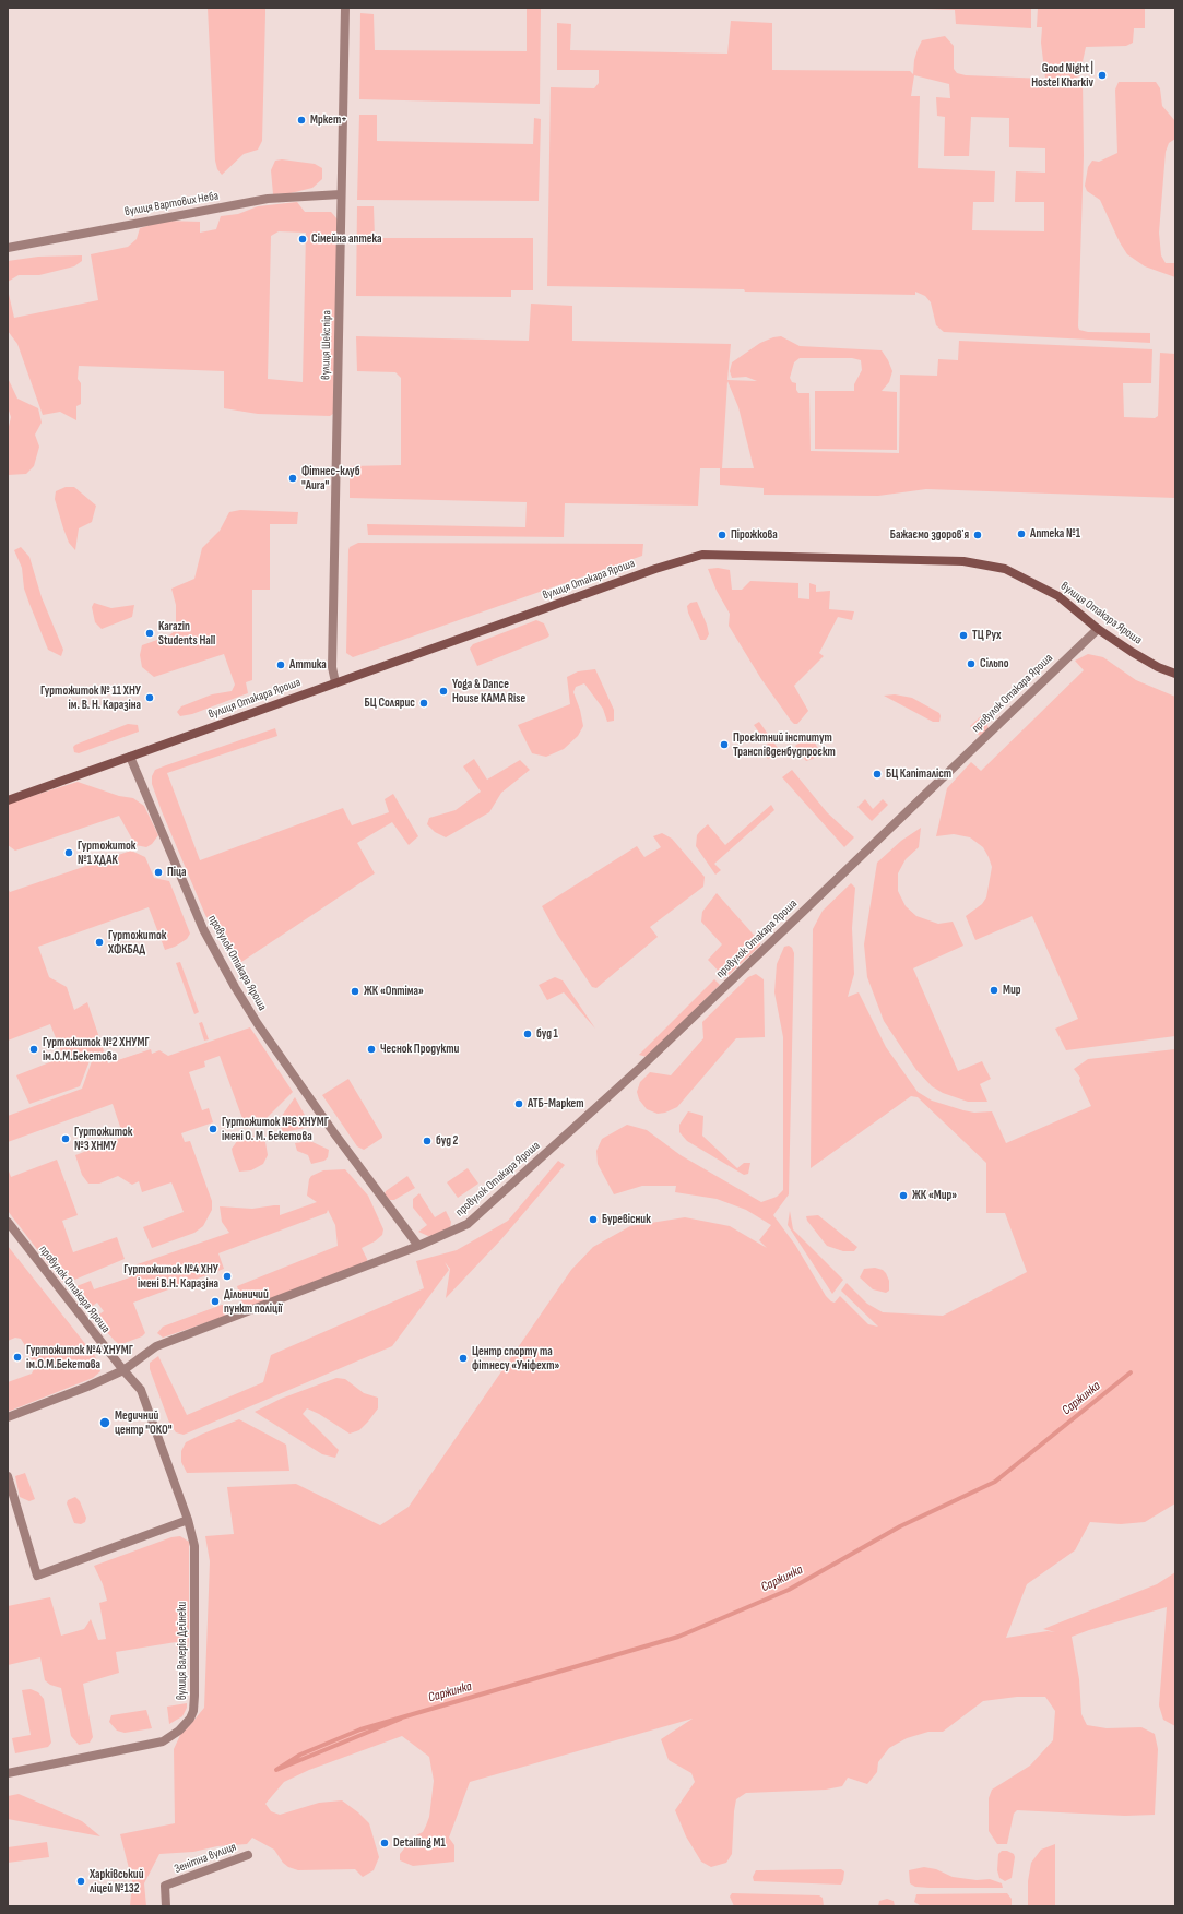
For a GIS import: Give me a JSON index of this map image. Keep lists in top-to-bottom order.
{
  "streets": {
    "street": [
      "вулиця Вартових Неба",
      "вулиця Шекспіра",
      "вулиця Отакара Яроша",
      "провулок Отакара Яроша",
      "вулиця Валерія Дейнеки",
      "Зенітна вулиця"
    ]
  },
  "crossings": [
    ["вулиця Вартових Неба", "вулиця Шекспіра"],
    ["вулиця Шекспіра", "вулиця Отакара Яроша"],
    ["вулиця Отакара Яроша", "провулок Отакара Яроша"],
    ["провулок Отакара Яроша", "вулиця Валерія Дейнеки"]
  ],
  "water": ["Саржинка"],
  "places": [
    "Good Night | Hostel Kharkiv",
    "Мркет+",
    "Сімейна аптека",
    "Фітнес-клуб \"Aura\"",
    "Аптека №1",
    "Пірожкова",
    "Бажаємо здоровʼя",
    "Karazin Students Hall",
    "ТЦ Рух",
    "Сільпо",
    "Аттика",
    "Yoga & Dance House KAMA Rise",
    "Гуртожиток № 11 ХНУ ім. В. Н. Каразіна",
    "БЦ Солярис",
    "Проєктний інститут Транспівденбудпроєкт",
    "БЦ Капіталіст",
    "Гуртожиток №1 ХДАК",
    "Піца",
    "Гуртожиток ХФКБАД",
    "Мир",
    "ЖК «Оптіма»",
    "буд 1",
    "Гуртожиток №2 ХНУМГ ім.О.М.Бекетова",
    "Чеснок Продукти",
    "АТБ-Маркет",
    "Гуртожиток №6 ХНУМГ імені О. М. Бекетова",
    "Гуртожиток №3 ХНМУ",
    "буд 2",
    "ЖК «Мир»",
    "Буревісник",
    "Гуртожиток №4 ХНУ імені В.Н. Каразіна",
    "Дільничий пункт поліції",
    "Гуртожиток №4 ХНУМГ ім.О.М.Бекетова",
    "Центр спорту та фітнесу «Уніфехт»",
    "Медичний центр \"ОКО\"",
    "Detailing M1",
    "Харківський ліцей №132"
  ]
}
